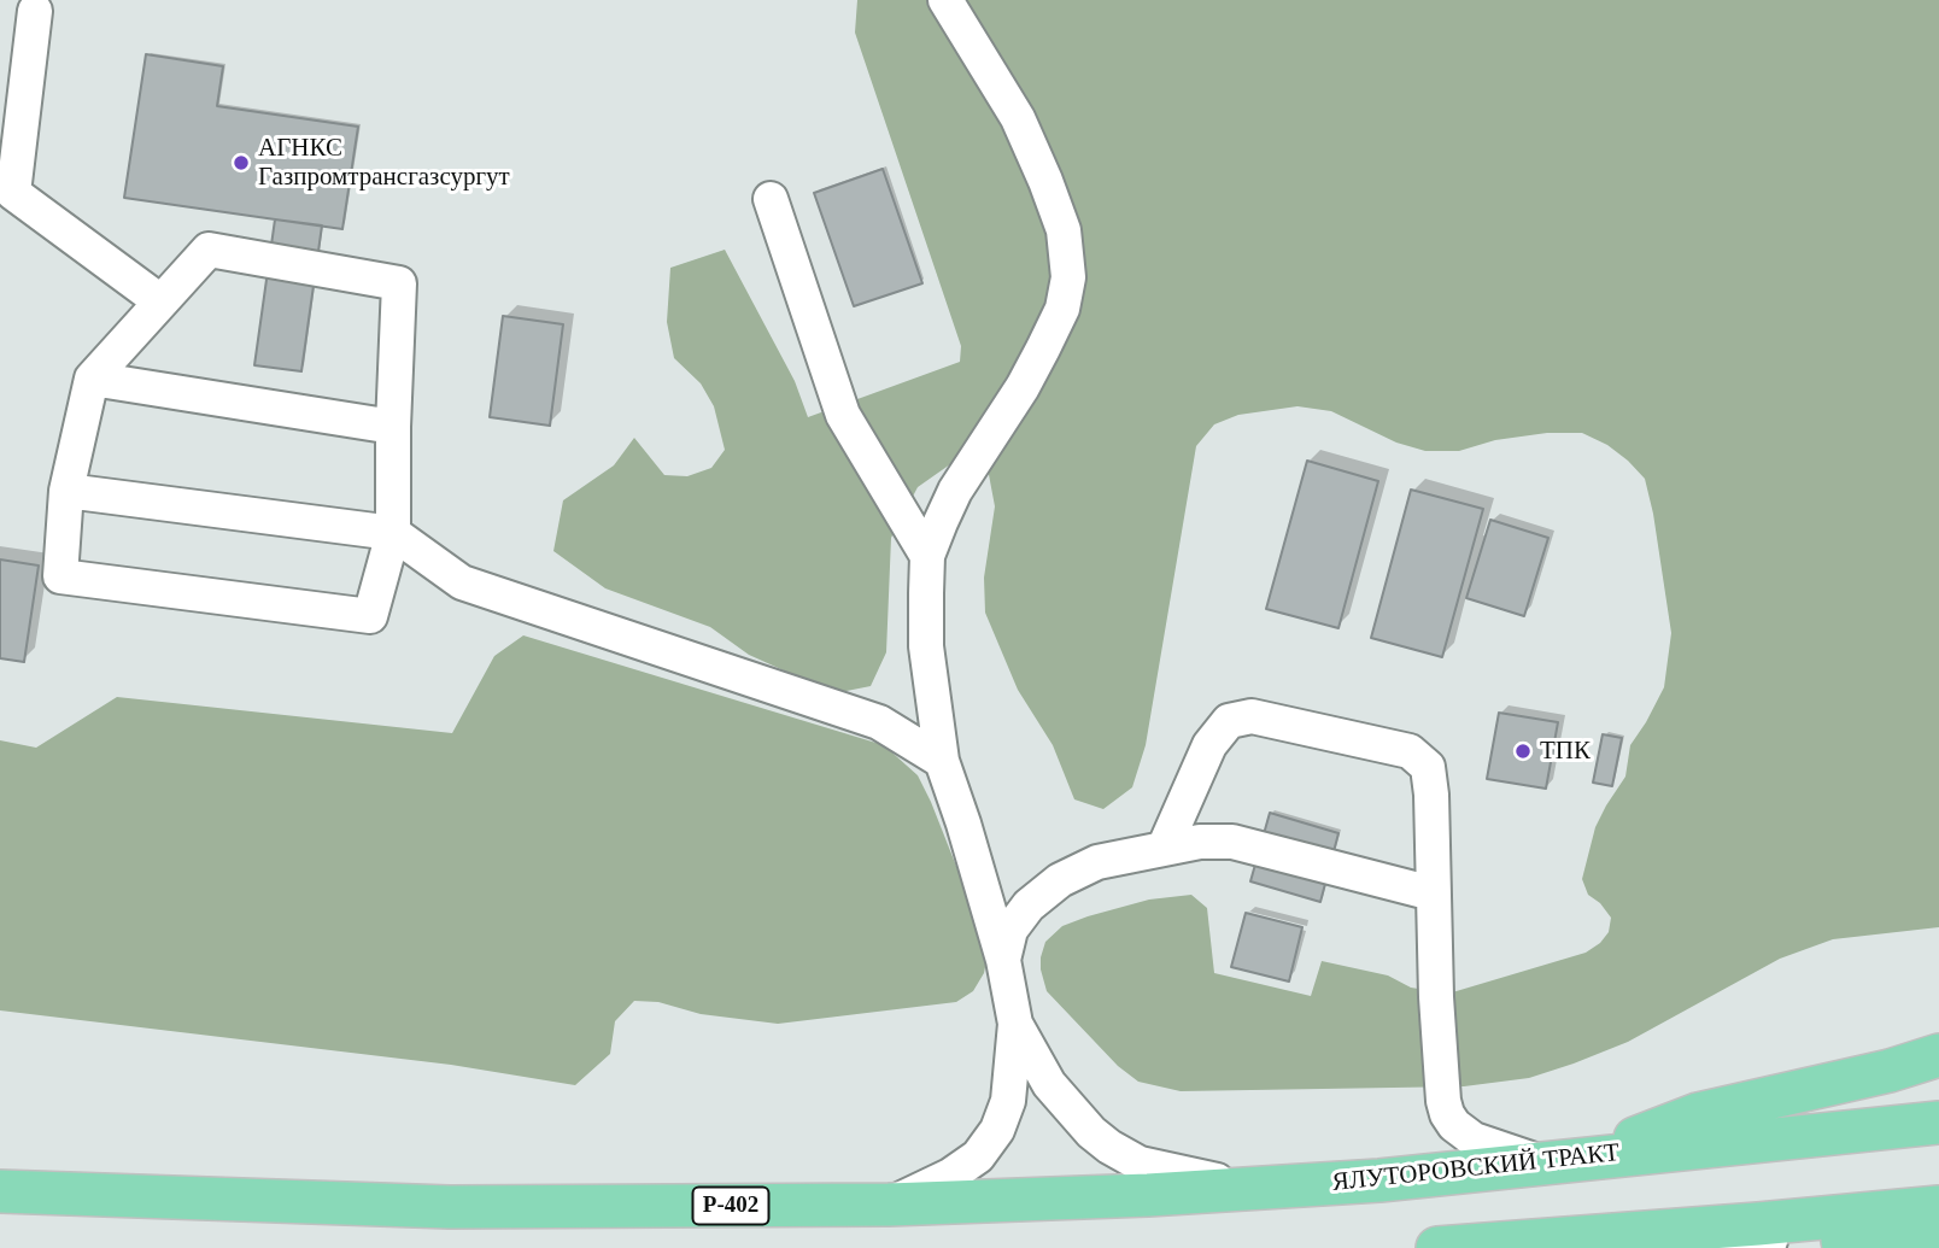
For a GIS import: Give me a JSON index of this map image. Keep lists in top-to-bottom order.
{
  "streets": {
    "main road": ["ЯЛУТОРОВСКИЙ ТРАКТ", "Р-402"]
  },
  "crossings": [
    ["ЯЛУТОРОВСКИЙ ТРАКТ", "Р-402"]
  ],
  "places": ["АГНКС Газпромтрансгазсургут", "ТПК"]
}
